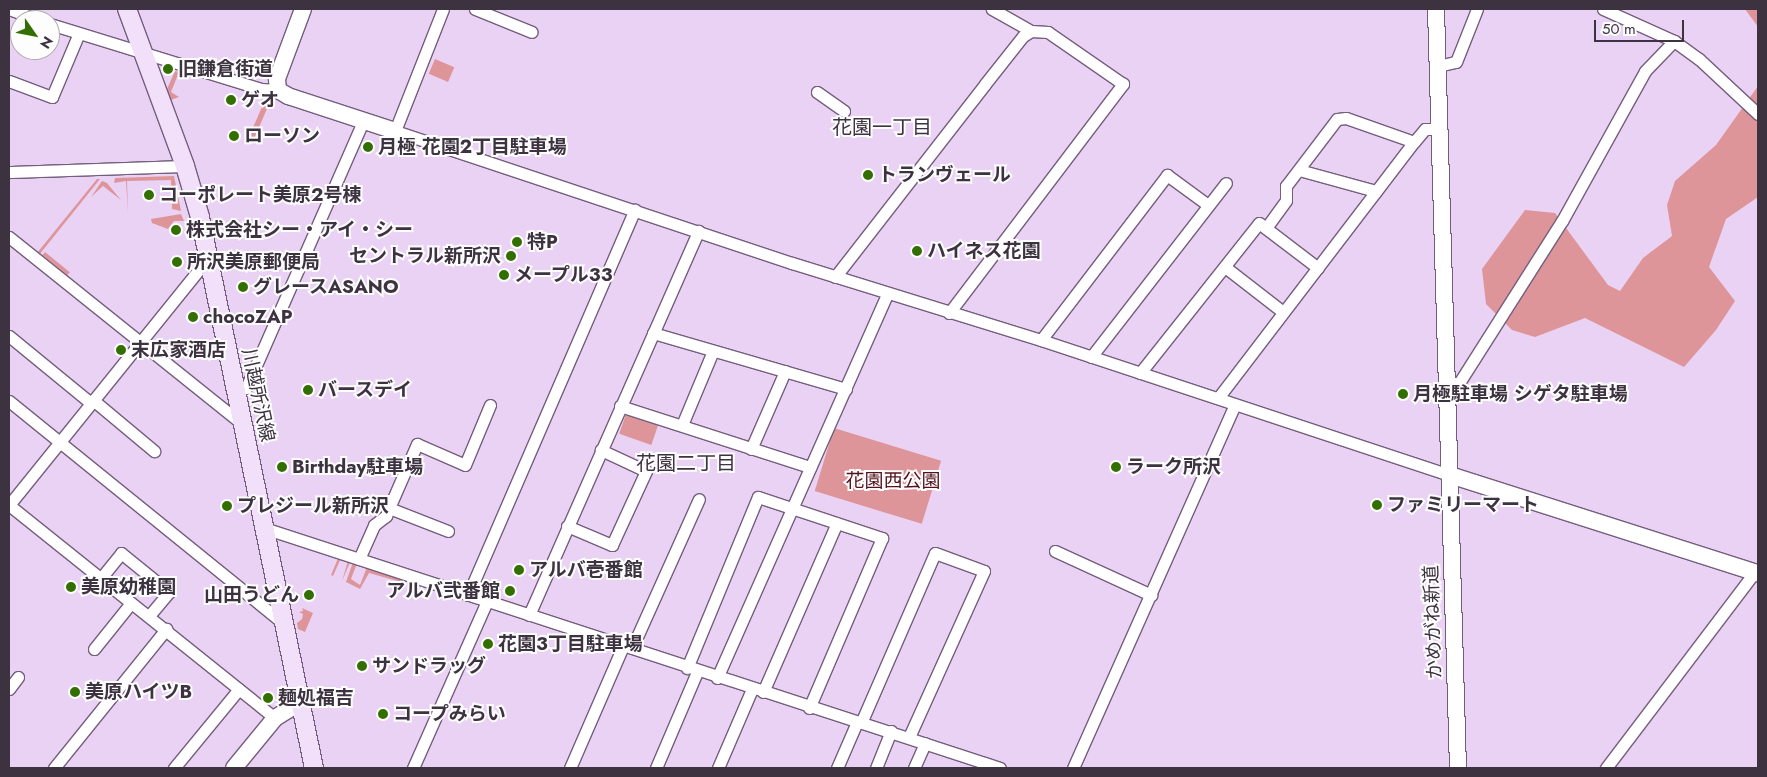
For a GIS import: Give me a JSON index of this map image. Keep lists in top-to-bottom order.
{
  "streets": {
    "main road": ["川越所沢線"],
    "street": ["かめがね新道"]
  },
  "districts": ["花園一丁目", "花園二丁目"],
  "parks": ["花園西公園"],
  "places": [
    "旧鎌倉街道",
    "ゲオ",
    "ローソン",
    "月極 花園２丁目駐車場",
    "トランヴェール",
    "コーポレート美原2号棟",
    "株式会社シー・アイ・シー",
    "特P",
    "ハイネス花園",
    "セントラル新所沢",
    "所沢美原郵便局",
    "メープル33",
    "グレースASANO",
    "chocoZAP",
    "末広家酒店",
    "バースデイ",
    "月極駐車場 シゲタ駐車場",
    "Birthday駐車場",
    "ラーク所沢",
    "ファミリーマート",
    "プレジール新所沢",
    "アルバ壱番館",
    "美原幼稚園",
    "アルバ弐番館",
    "山田うどん",
    "花園3丁目駐車場",
    "サンドラッグ",
    "美原ハイツB",
    "麺処福吉",
    "コープみらい"
  ],
  "scale_bar": "50 m",
  "north": "bottom right"
}
